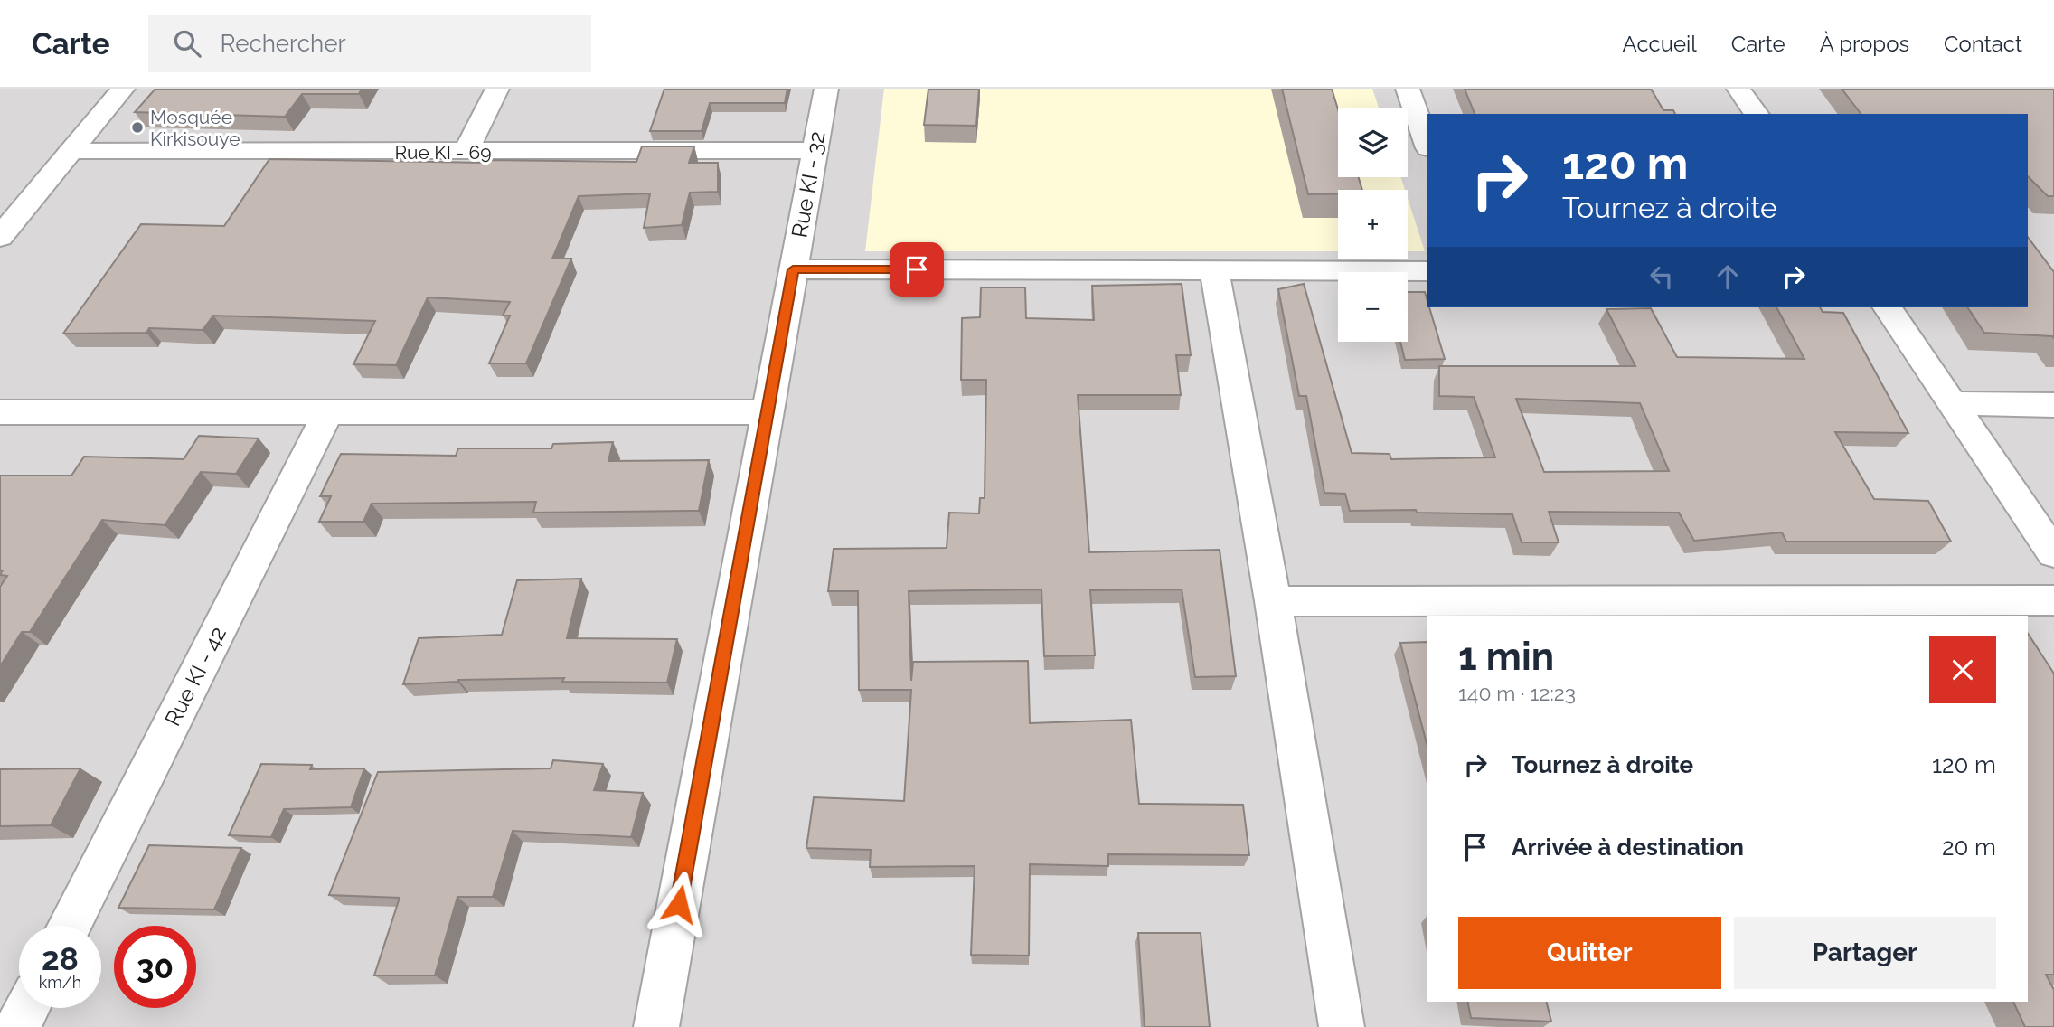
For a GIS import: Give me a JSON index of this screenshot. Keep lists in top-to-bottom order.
{
  "streets": {
    "street": ["Rue KI - 69", "Rue KI - 32", "Rue KI - 42"]
  },
  "crossings": [
    ["Rue KI - 69", "Rue KI - 32"]
  ],
  "places": ["Mosquée Kirkisouye"],
  "page": {
    "header": "Carte",
    "search": "Rechercher",
    "nav": [
      "Accueil",
      "Carte",
      "À propos",
      "Contact"
    ],
    "map_buttons": ["+", "−"],
    "turn": ["120 m", "Tournez à droite"],
    "heading": ["1 min", "140 m · 12:23"],
    "list": [
      {
        "name": "Tournez à droite",
        "value": "120 m"
      },
      {
        "name": "Arrivée à destination",
        "value": "20 m"
      }
    ],
    "buttons": ["Quitter", "Partager"],
    "speed": "28 km/h",
    "limit": "30"
  }
}
